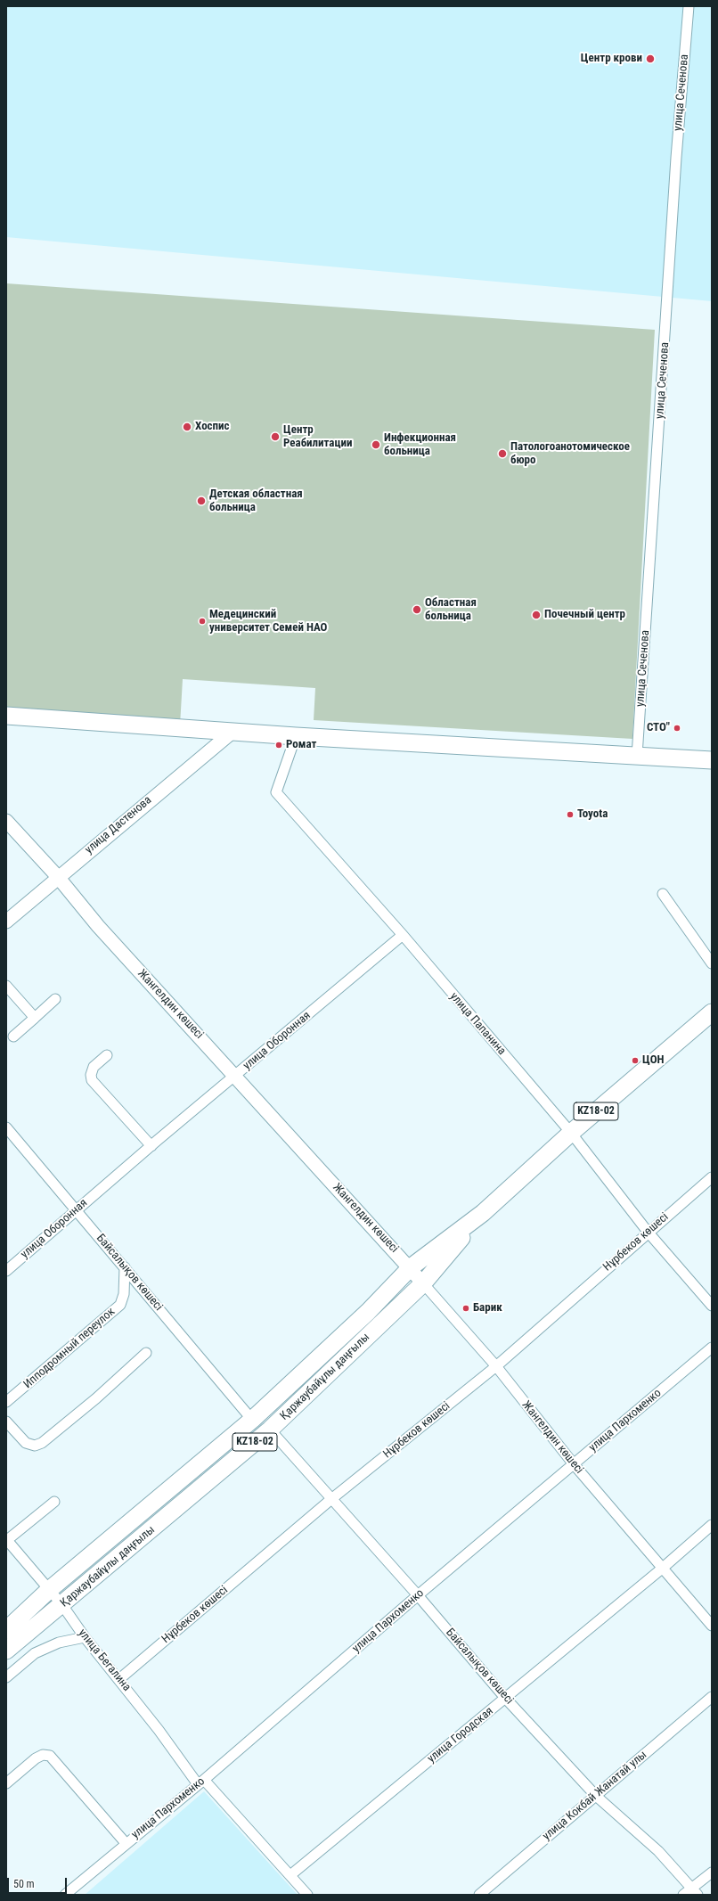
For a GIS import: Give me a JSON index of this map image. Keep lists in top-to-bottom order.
{
  "streets": {
    "highway": ["KZ18-02", "Қаржаубайұлы даңғылы"],
    "street": [
      "улица Сеченова",
      "улица Дастенова",
      "Жангелдин көшесі",
      "улица Папанина",
      "улица Оборонная",
      "Нұрбеков көшесі",
      "Байсалықов көшесі",
      "Ипподромный переулок",
      "улица Пархоменко",
      "улица Бегалина",
      "улица Городская",
      "улица Кокбай Жанатай улы"
    ]
  },
  "crossings": [
    ["улица Дастенова", "Жангелдин көшесі"],
    ["Жангелдин көшесі", "улица Оборонная"],
    ["Жангелдин көшесі", "Нұрбеков көшесі"],
    ["Жангелдин көшесі", "Қаржаубайұлы даңғылы"],
    ["Жангелдин көшесі", "улица Пархоменко"],
    ["Жангелдин көшесі", "улица Городская"],
    ["улица Папанина", "улица Оборонная"],
    ["улица Папанина", "Нұрбеков көшесі"],
    ["улица Папанина", "Қаржаубайұлы даңғылы"],
    ["улица Оборонная", "Байсалықов көшесі"],
    ["Нұрбеков көшесі", "Байсалықов көшесі"],
    ["Нұрбеков көшесі", "улица Бегалина"],
    ["Байсалықов көшесі", "Ипподромный переулок"],
    ["Байсалықов көшесі", "Қаржаубайұлы даңғылы"],
    ["Байсалықов көшесі", "улица Пархоменко"],
    ["Байсалықов көшесі", "улица Городская"],
    ["Байсалықов көшесі", "улица Кокбай Жанатай улы"],
    ["Қаржаубайұлы даңғылы", "улица Бегалина"],
    ["улица Пархоменко", "улица Бегалина"],
    ["улица Бегалина", "улица Городская"]
  ],
  "places": [
    "Центр крови",
    "Хоспис",
    "Центр Реабилитации",
    "Инфекционная больница",
    "Патологоанотомическое бюро",
    "Детская областная больница",
    "Областная больница",
    "Почечный центр",
    "Медецинский университет Семей НАО",
    "СТО\"",
    "Ромат",
    "Toyota",
    "ЦОН",
    "Барик"
  ],
  "scale_bar": "50 m"
}
